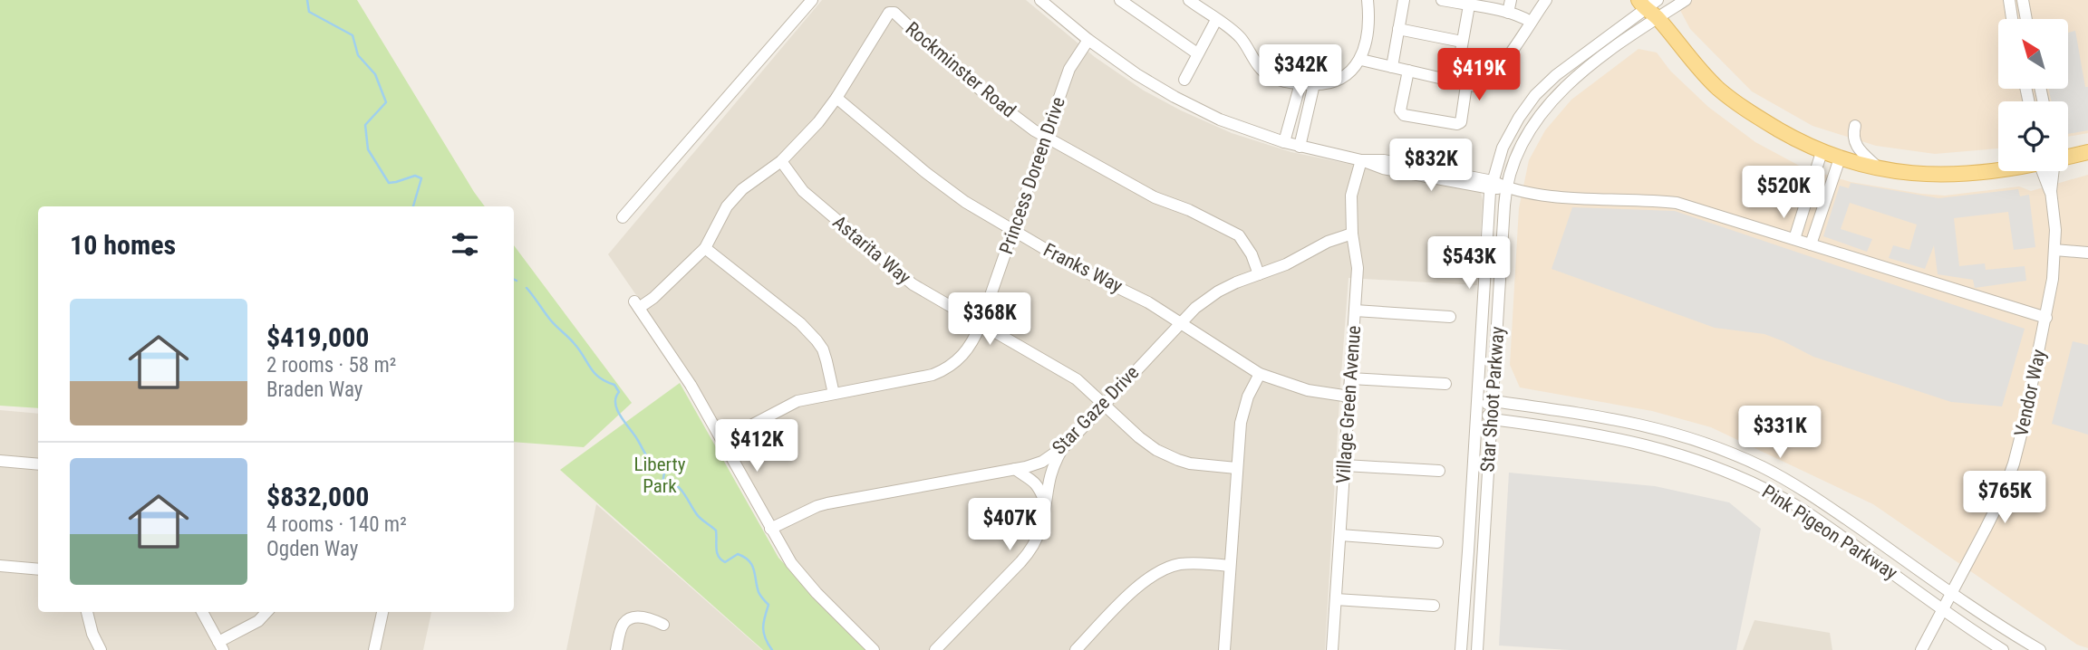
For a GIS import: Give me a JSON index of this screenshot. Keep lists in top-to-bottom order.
{
  "streets": {
    "street": [
      "Rockminster Road",
      "Princess Doreen Drive",
      "Astarita Way",
      "Franks Way",
      "Vendor Way",
      "Star Shoot Parkway",
      "Village Green Avenue",
      "Star Gaze Drive",
      "Pink Pigeon Parkway"
    ]
  },
  "crossings": [
    ["Rockminster Road", "Princess Doreen Drive"],
    ["Rockminster Road", "Astarita Way"],
    ["Rockminster Road", "Franks Way"],
    ["Rockminster Road", "Star Gaze Drive"],
    ["Princess Doreen Drive", "Astarita Way"],
    ["Princess Doreen Drive", "Franks Way"],
    ["Astarita Way", "Star Gaze Drive"],
    ["Franks Way", "Village Green Avenue"],
    ["Franks Way", "Star Gaze Drive"],
    ["Vendor Way", "Pink Pigeon Parkway"],
    ["Star Shoot Parkway", "Pink Pigeon Parkway"],
    ["Village Green Avenue", "Star Gaze Drive"]
  ],
  "parks": ["Liberty Park"],
  "north": "top left",
  "page": {
    "price": [
      "$342K",
      "$419K",
      "$832K",
      "$520K",
      "$543K",
      "$368K",
      "$331K",
      "$412K",
      "$765K",
      "$407K"
    ],
    "heading": "10 homes",
    "list": [
      {
        "name": "$419,000",
        "note": "2 rooms · 58 m² · Braden Way"
      },
      {
        "name": "$832,000",
        "note": "4 rooms · 140 m² · Ogden Way"
      }
    ]
  }
}
